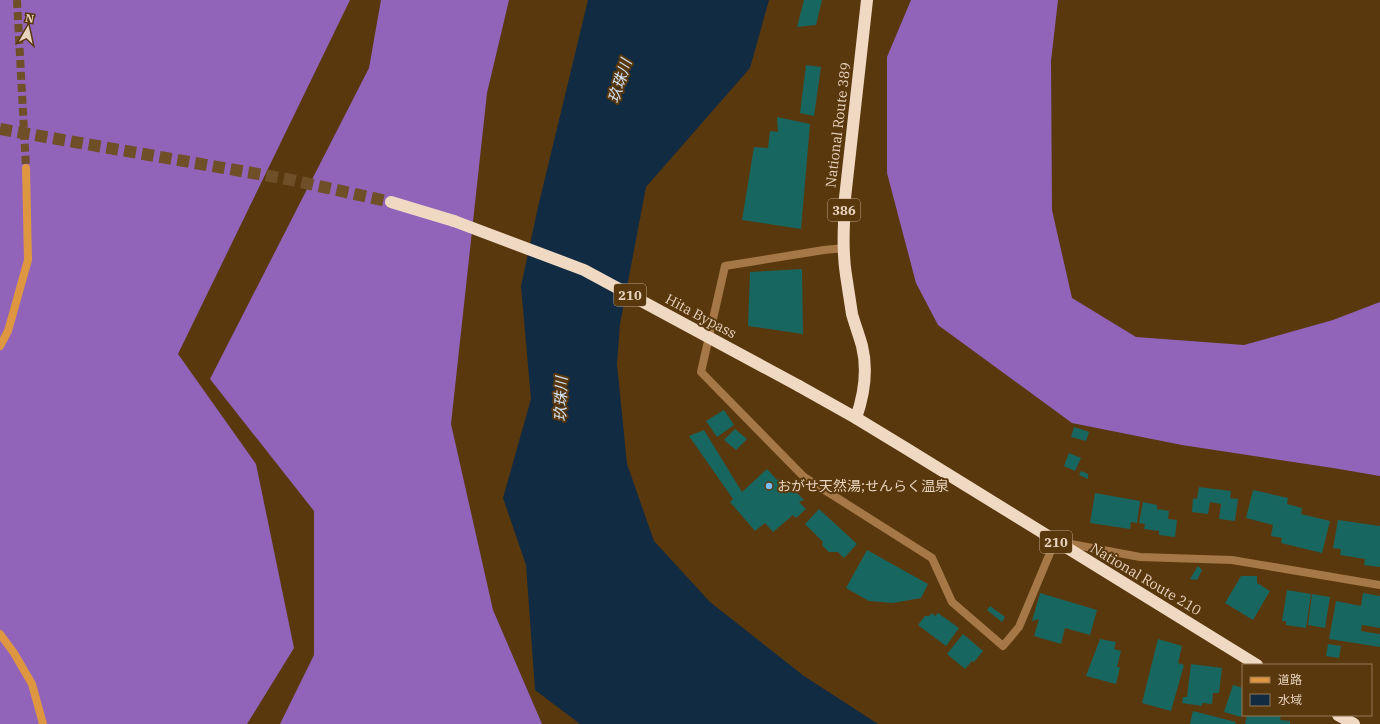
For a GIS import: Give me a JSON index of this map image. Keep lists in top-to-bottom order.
{
  "streets": {
    "highway": [
      "National Route 389",
      "386",
      "210",
      "Hita Bypass",
      "National Route 210"
    ]
  },
  "crossings": [
    ["National Route 389", "Hita Bypass"],
    ["National Route 389", "National Route 210"],
    ["Hita Bypass", "National Route 210"]
  ],
  "water": ["玖珠川"],
  "places": ["おがせ天然湯;せんらく温泉"],
  "legend": ["道路", "水域"],
  "north": "top"
}
